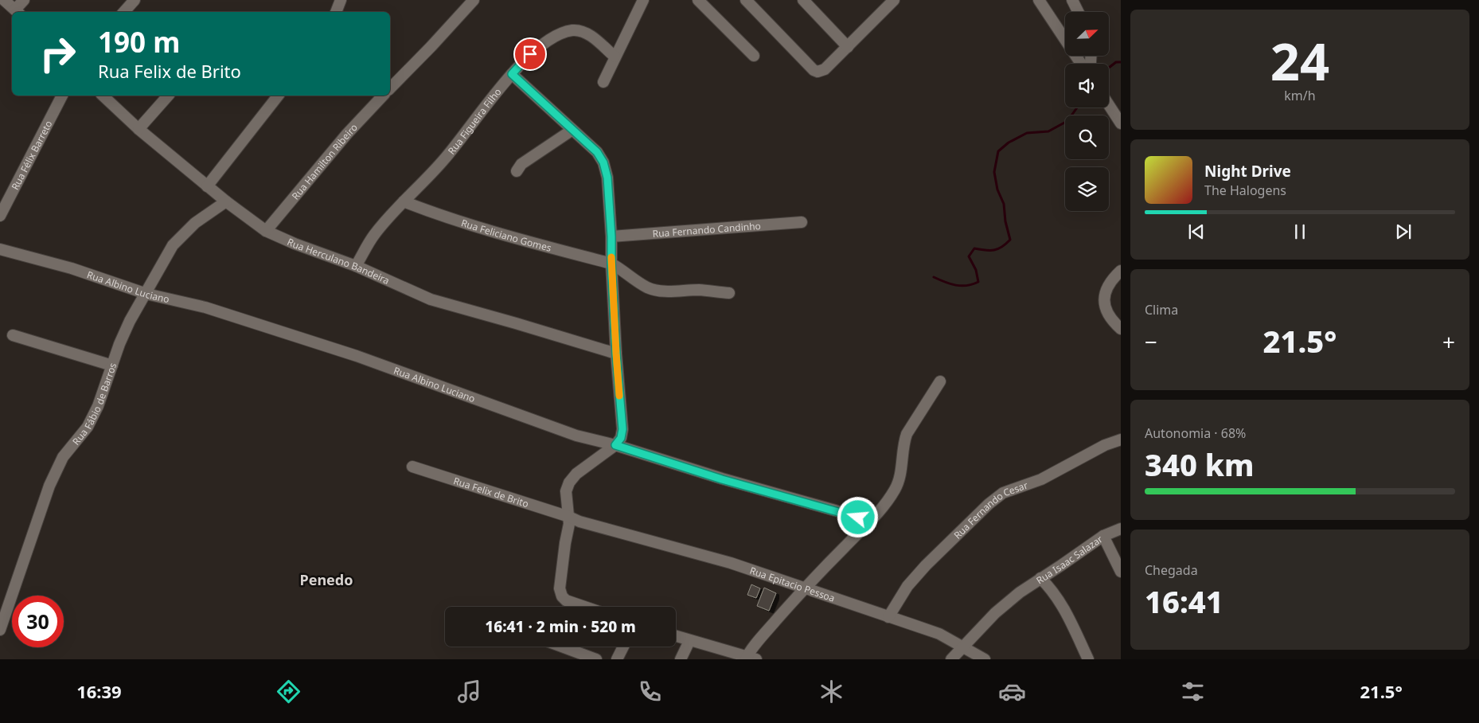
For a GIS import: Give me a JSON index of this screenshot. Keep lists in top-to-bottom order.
{
  "streets": {
    "street": [
      "Rua Figueira Filho",
      "Rua Félix Barreto",
      "Rua Hamilton Ribeiro",
      "Rua Fernando Candinho",
      "Rua Feliciano Gomes",
      "Rua Herculano Bandeira",
      "Rua Albino Luciano",
      "Rua Fábio de Barros",
      "Rua Felix de Brito",
      "Rua Fernando Cesar",
      "Rua Isaac Salazar",
      "Rua Epitacio Pessoa"
    ]
  },
  "crossings": [
    ["Rua Figueira Filho", "Rua Feliciano Gomes"],
    ["Rua Figueira Filho", "Rua Herculano Bandeira"],
    ["Rua Hamilton Ribeiro", "Rua Herculano Bandeira"],
    ["Rua Herculano Bandeira", "Rua Fábio de Barros"],
    ["Rua Albino Luciano", "Rua Fábio de Barros"],
    ["Rua Felix de Brito", "Rua Epitacio Pessoa"],
    ["Rua Fernando Cesar", "Rua Epitacio Pessoa"],
    ["Rua Isaac Salazar", "Rua Epitacio Pessoa"]
  ],
  "districts": ["Penedo"],
  "north": "top right",
  "page": {
    "tile": [
      ["24", "km/h"],
      "Clima",
      ["Autonomia · 68%", "340 km"],
      ["Chegada", "16:41"]
    ],
    "turn": ["190 m", "Rua Felix de Brito"],
    "song": ["Night Drive", "The Halogens"],
    "heat": ["−", "21.5°", "+"],
    "limit": "30",
    "trip": "16:41 · 2 min · 520 m",
    "tabs": ["16:39", "21.5°"]
  }
}
